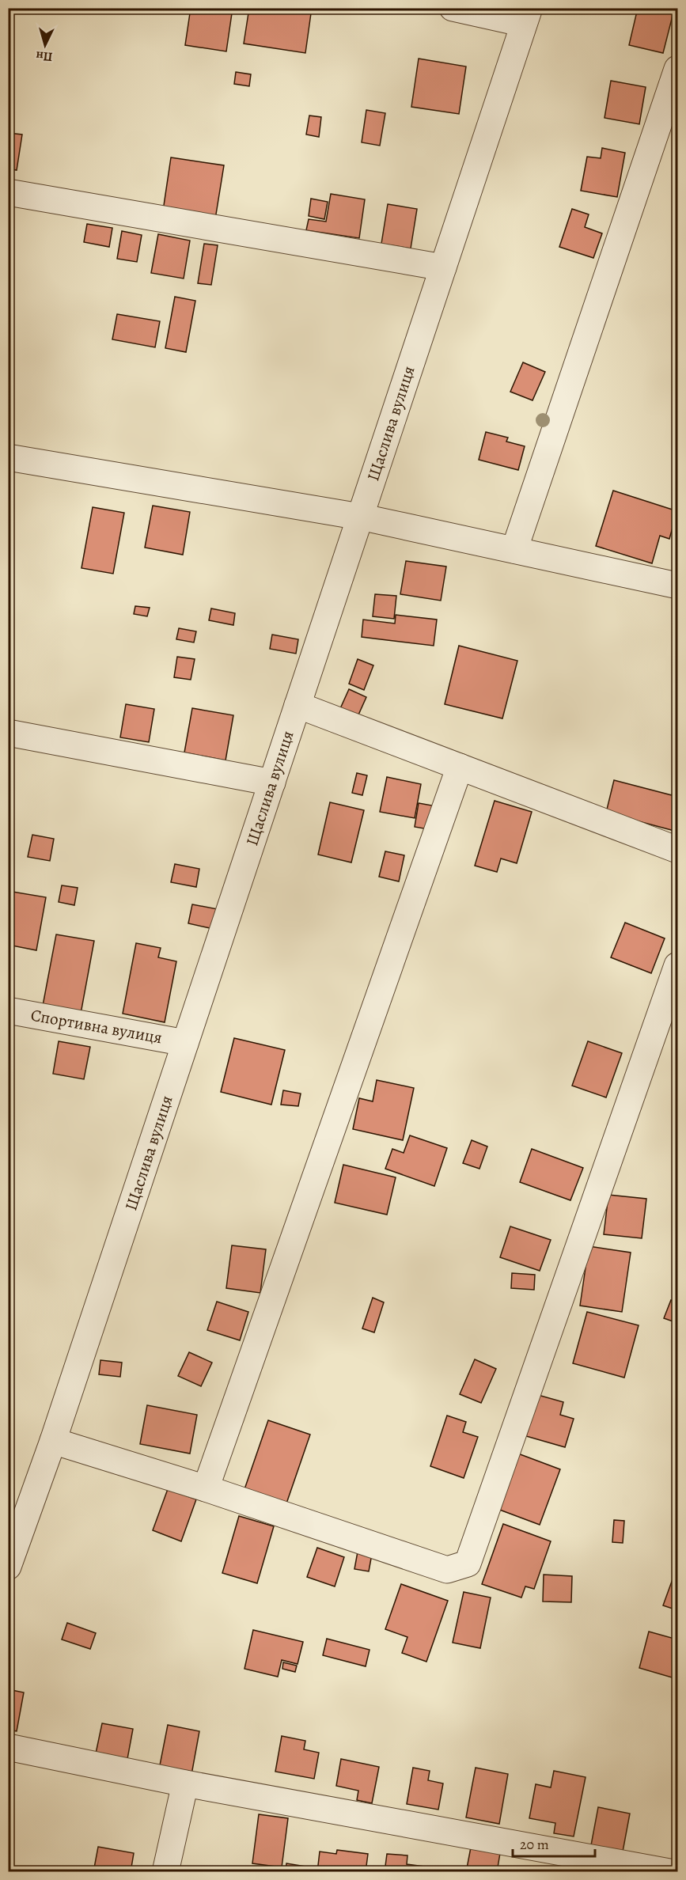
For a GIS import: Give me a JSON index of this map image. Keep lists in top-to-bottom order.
{
  "streets": {
    "street": ["Щаслива вулиця", "Спортивна вулиця"]
  },
  "crossings": [
    ["Щаслива вулиця", "Спортивна вулиця"]
  ],
  "scale_bar": "20 m",
  "north": "bottom"
}
